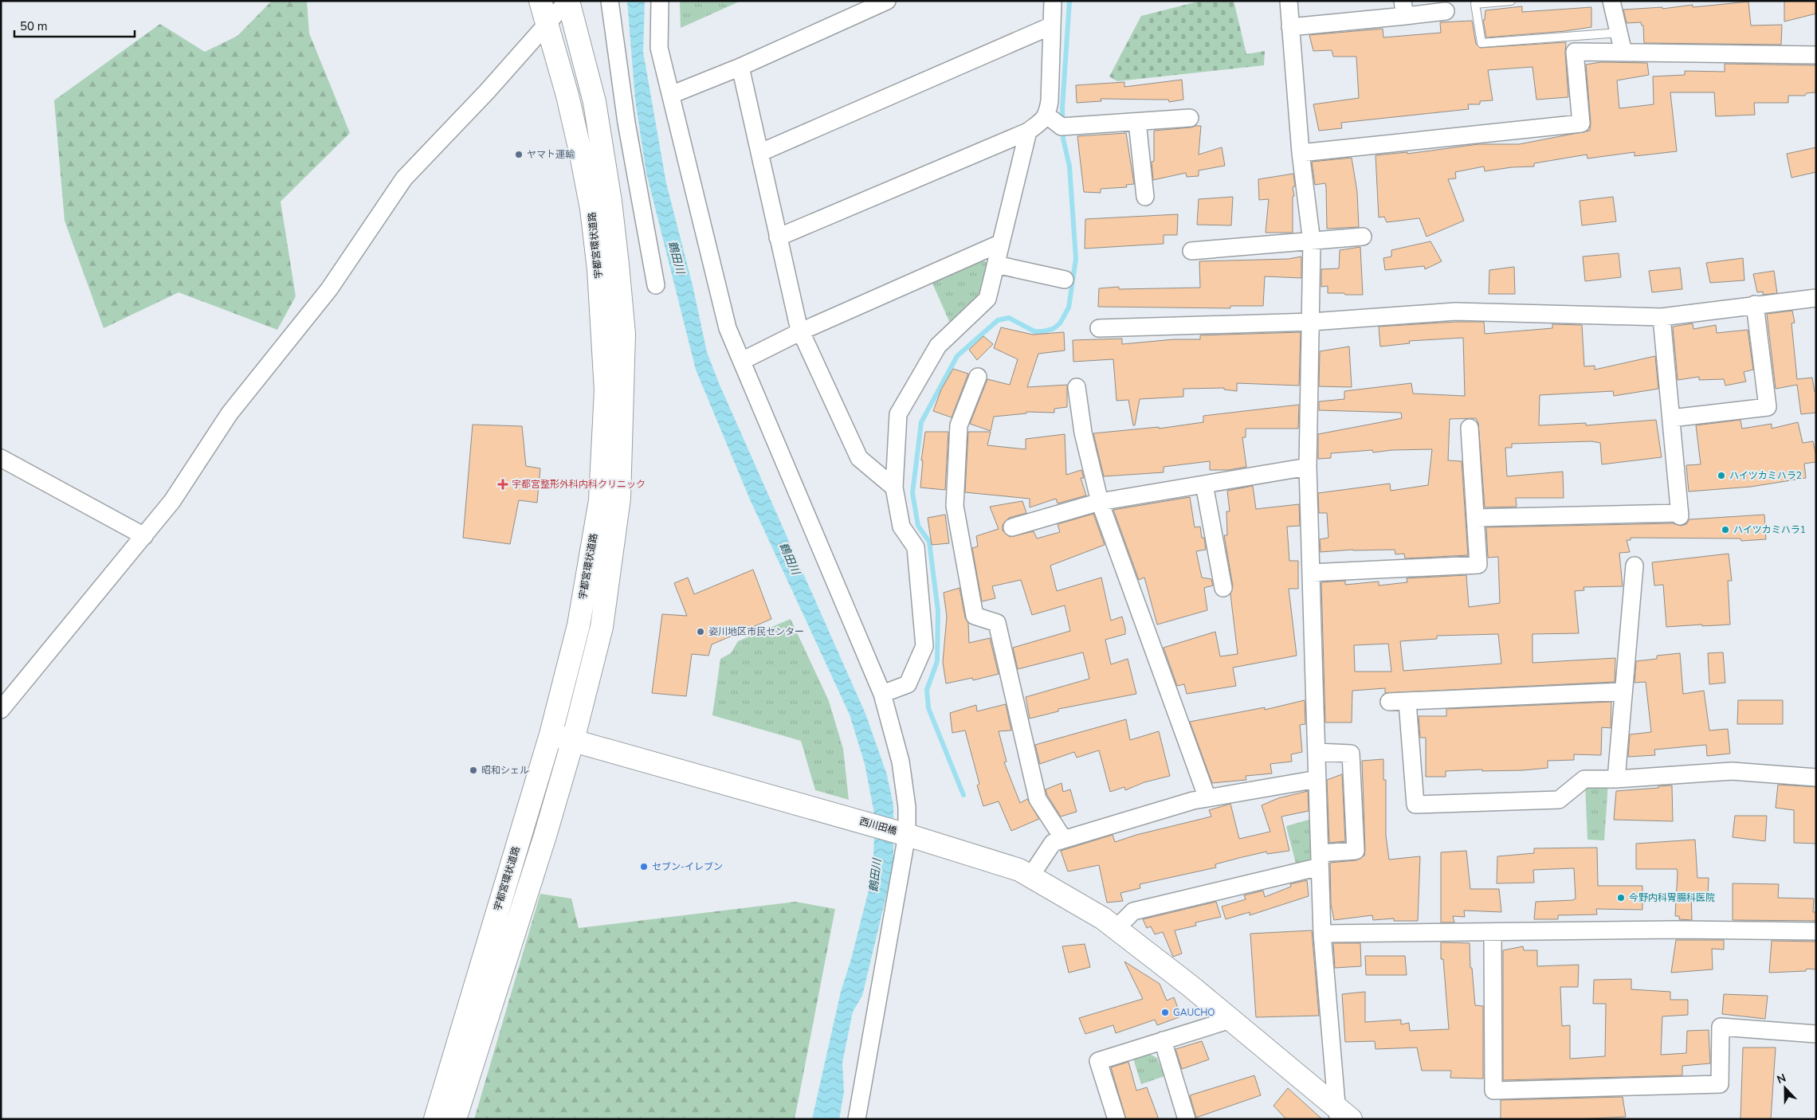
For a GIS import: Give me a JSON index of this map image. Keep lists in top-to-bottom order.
{
  "streets": {
    "main road": ["宇都宮環状道路", "西川田橋"]
  },
  "crossings": [
    ["宇都宮環状道路", "西川田橋"]
  ],
  "water": ["鶴田川"],
  "places": {
    "other": [
      "ヤマト運輸",
      "ハイツカミハラ2",
      "ハイツカミハラ1",
      "姿川地区市民センター",
      "昭和シェル",
      "セブン-イレブン",
      "今野内科胃腸科医院",
      "GAUCHO"
    ],
    "health": ["宇都宮整形外科内科クリニック"]
  },
  "scale_bar": "50 m",
  "north": "top"
}
